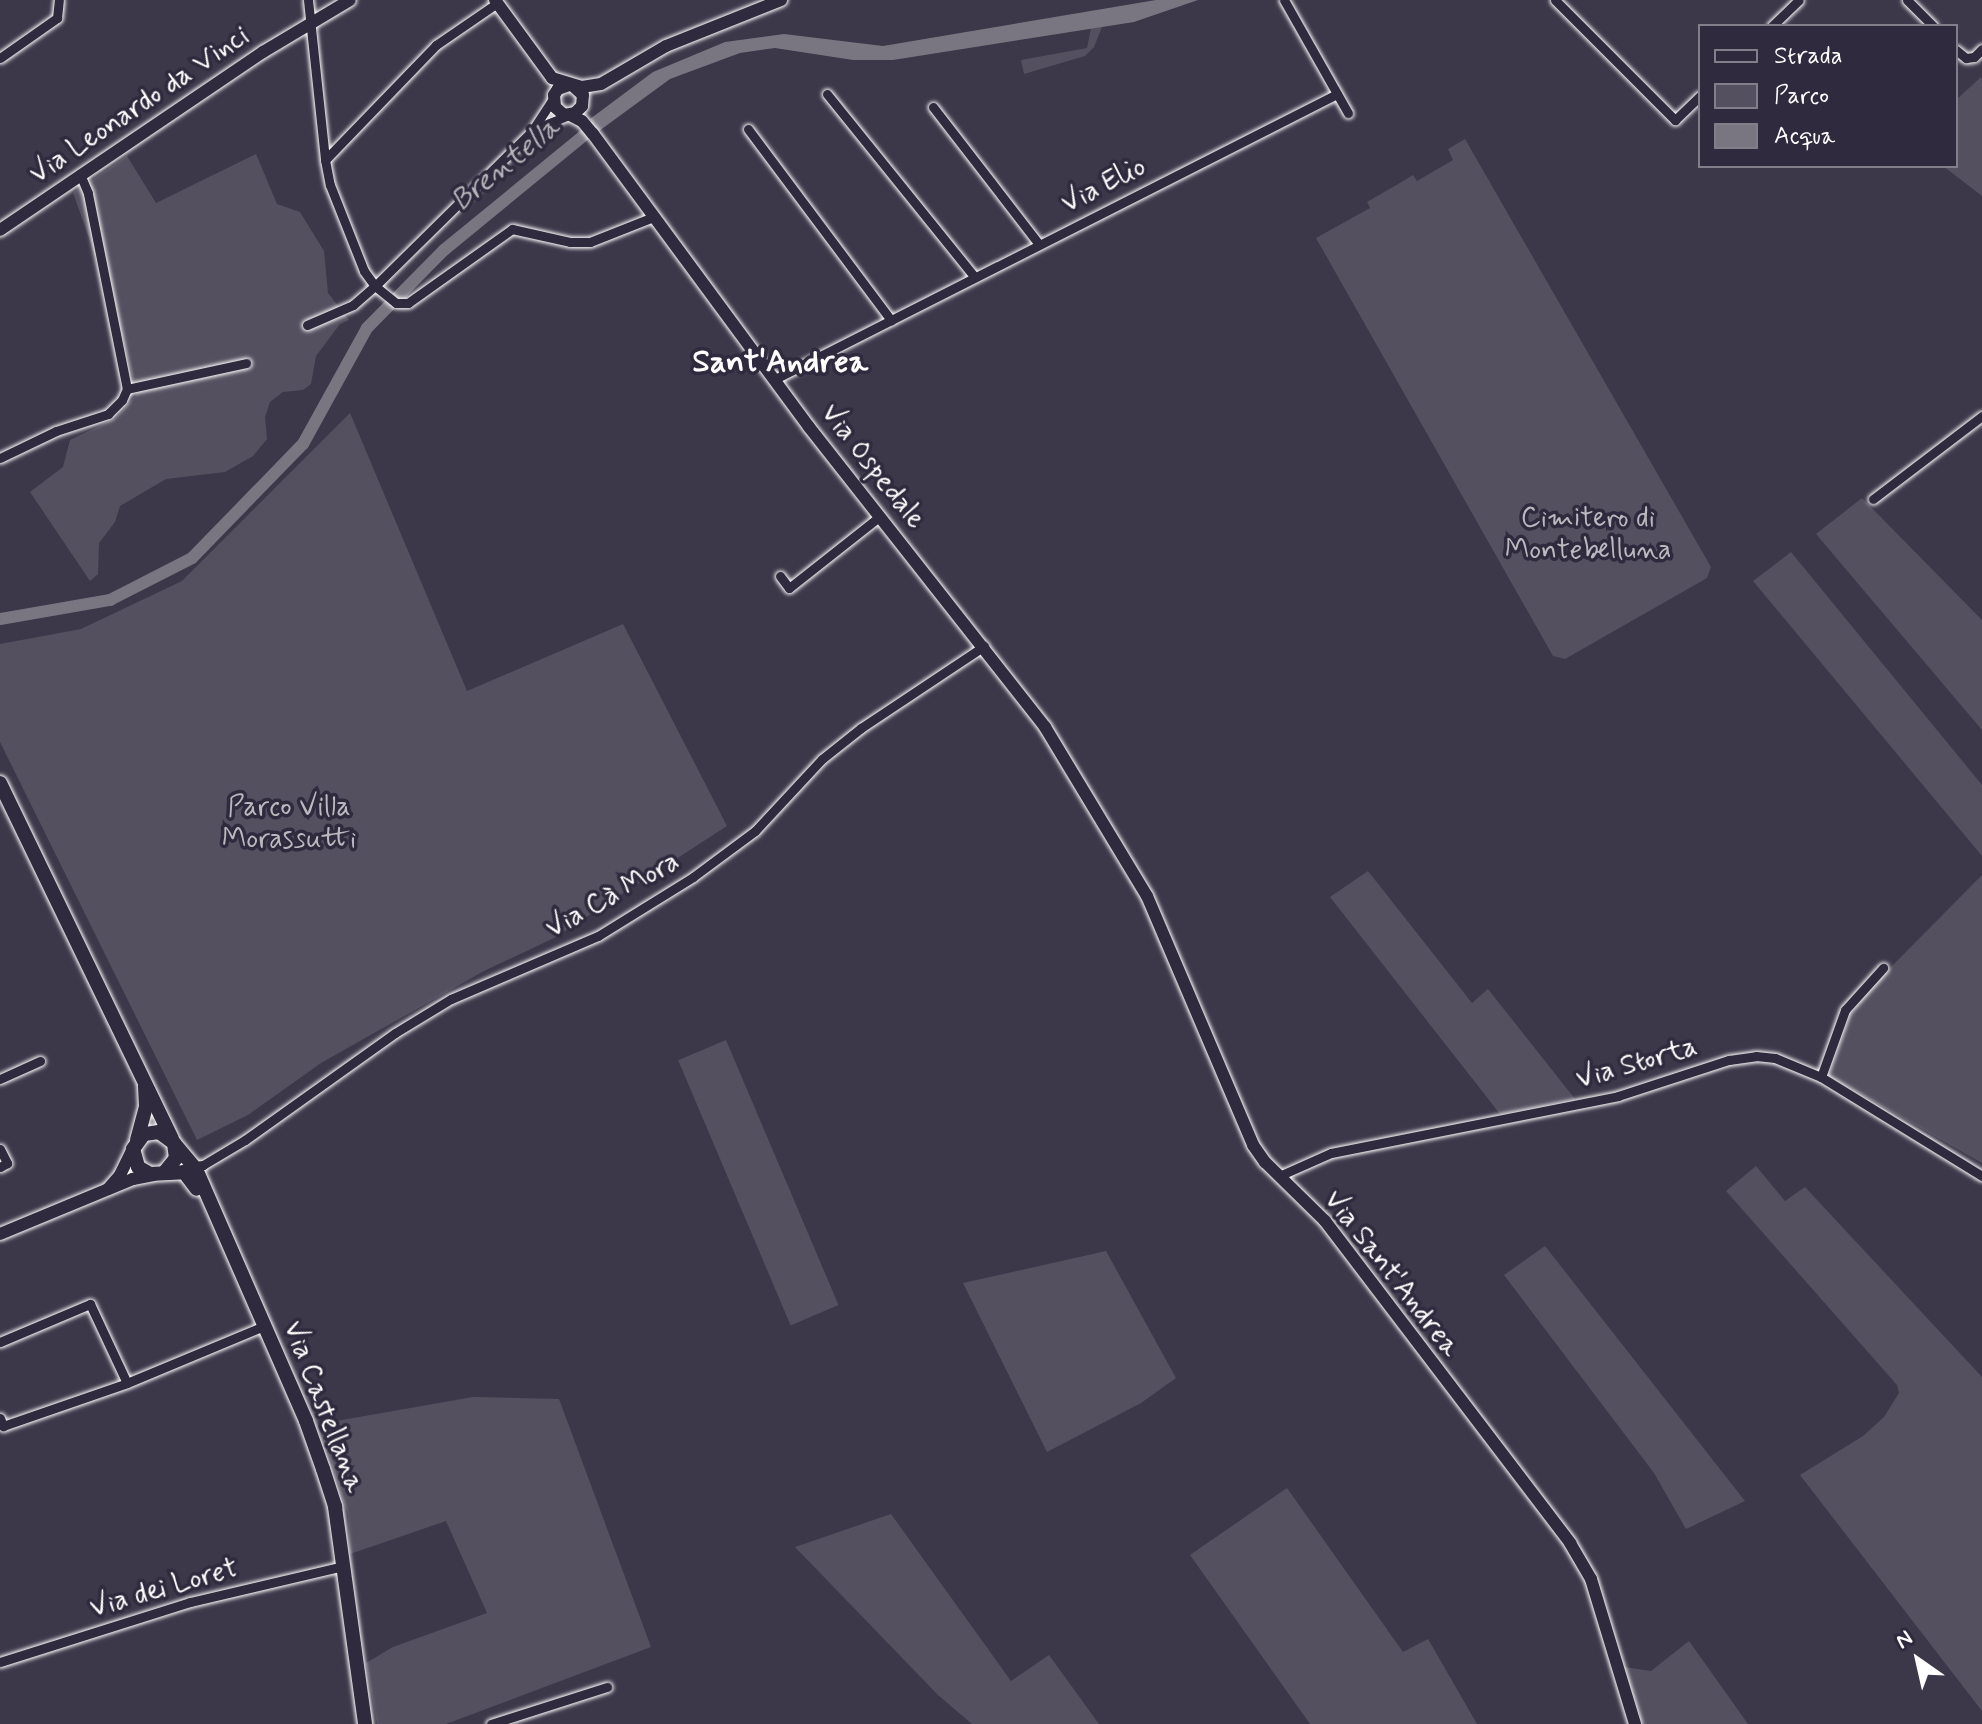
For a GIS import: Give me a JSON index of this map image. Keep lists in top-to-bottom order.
{
  "streets": {
    "main road": ["Via Castellana"],
    "street": [
      "Via Leonardo da Vinci",
      "Via Elio",
      "Via Ospedale",
      "Via Cà Mora",
      "Via Storta",
      "Via Sant'Andrea",
      "Via dei Loret"
    ]
  },
  "crossings": [
    ["Via Elio", "Via Ospedale"],
    ["Via Ospedale", "Via Cà Mora"],
    ["Via Ospedale", "Via Sant'Andrea"],
    ["Via Cà Mora", "Via Sant'Andrea"],
    ["Via Cà Mora", "Via Castellana"],
    ["Via Storta", "Via Sant'Andrea"],
    ["Via Castellana", "Via dei Loret"]
  ],
  "districts": ["Sant'Andrea"],
  "water": ["Brentella"],
  "parks": ["Cimitero di Montebelluna", "Parco Villa Morassutti"],
  "legend": ["Strada", "Parco", "Acqua"],
  "north": "top left"
}
